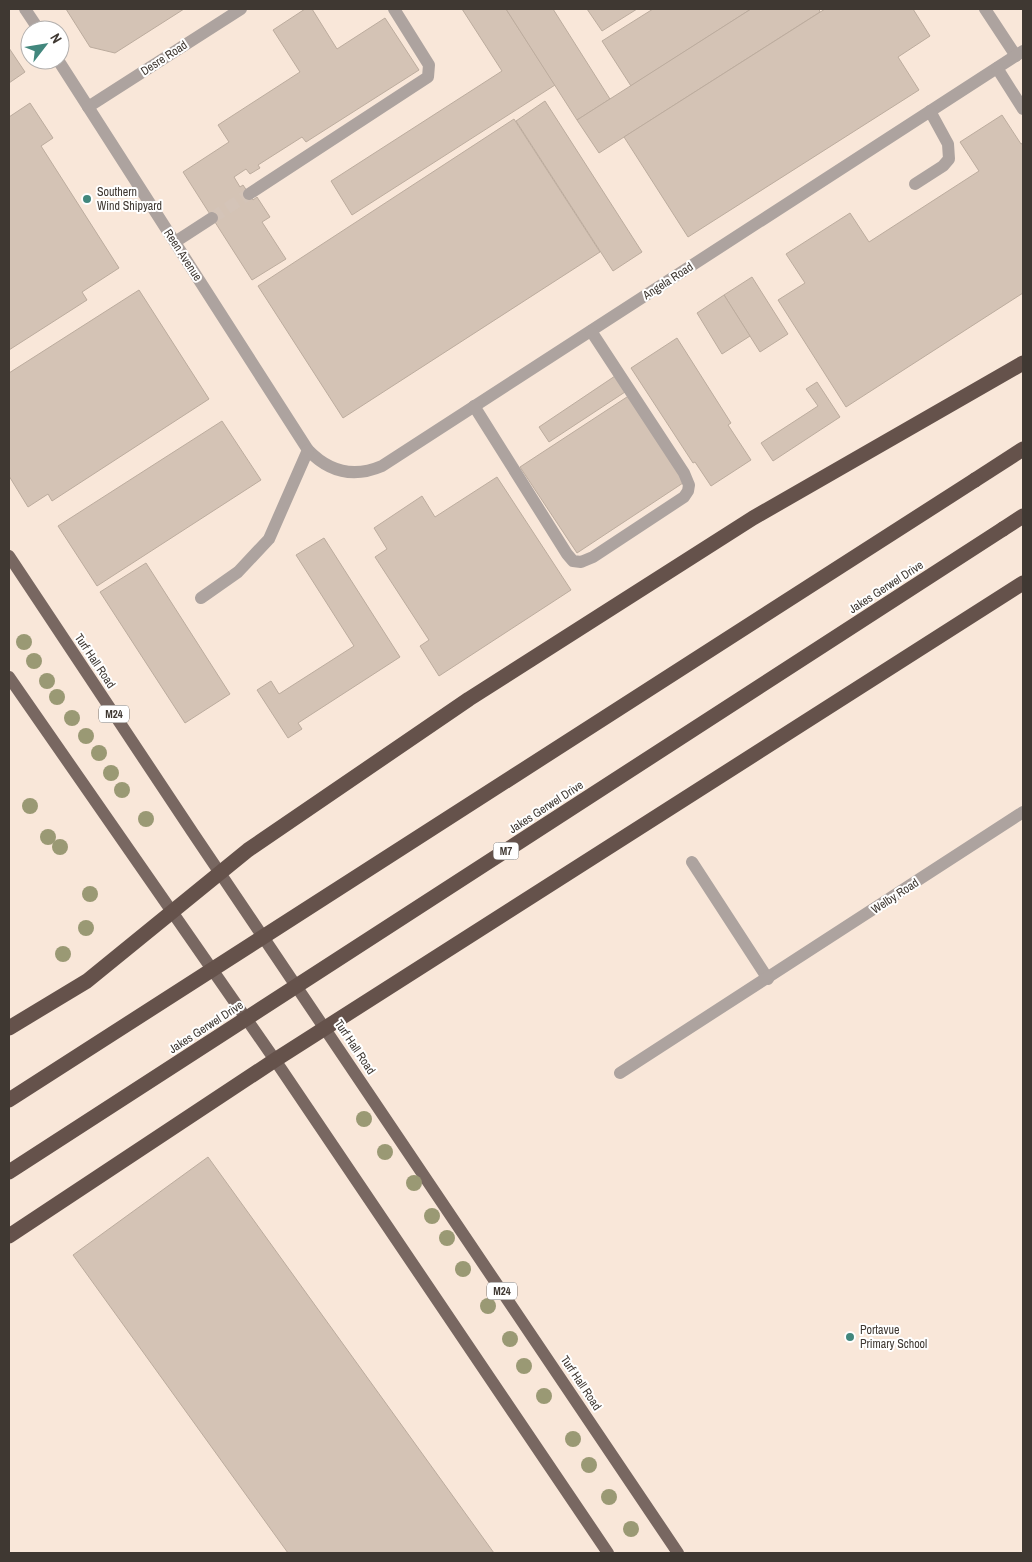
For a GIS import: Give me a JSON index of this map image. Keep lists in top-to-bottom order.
{
  "streets": {
    "highway": ["Jakes Gerwel Drive", "M7"],
    "main road": ["Turf Hall Road", "M24"],
    "street": [
      "Desre Road",
      "Reen Avenue",
      "Angela Road",
      "Welby Road"
    ]
  },
  "crossings": [
    ["Desre Road", "Reen Avenue"],
    ["Reen Avenue", "Angela Road"]
  ],
  "places": ["Southern Wind Shipyard", "Portavue Primary School"],
  "north": "top right"
}
